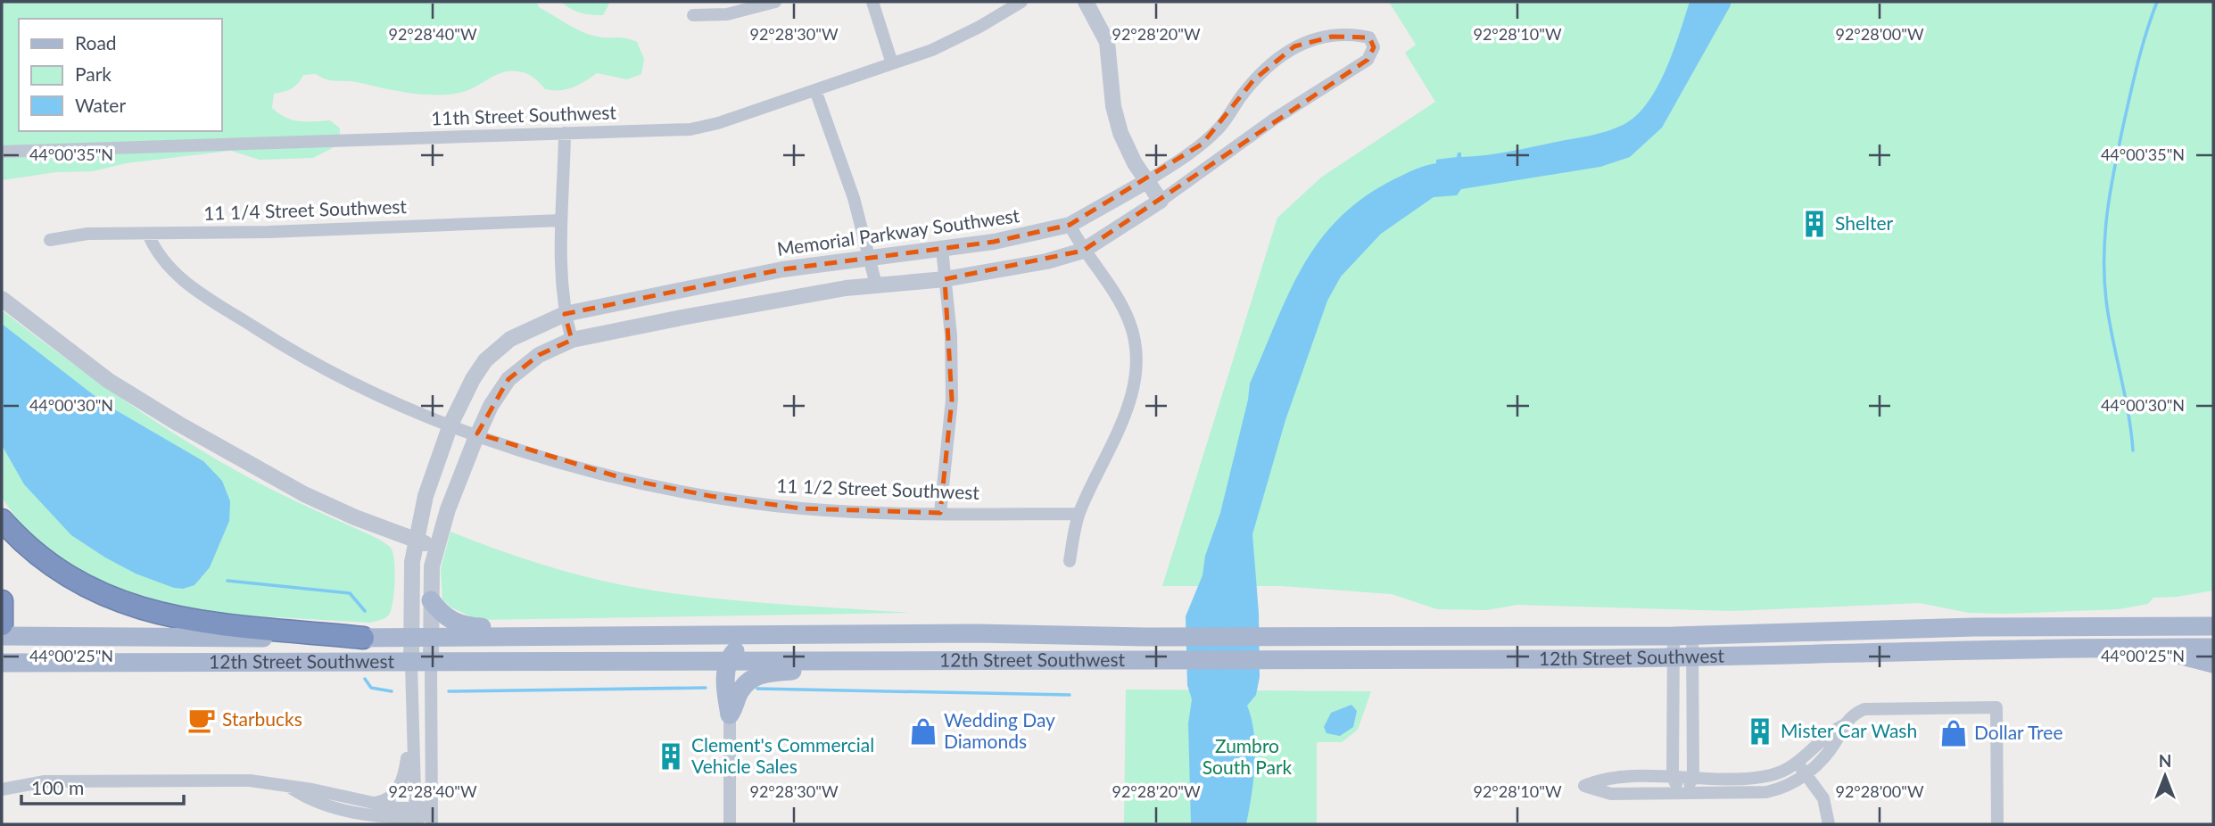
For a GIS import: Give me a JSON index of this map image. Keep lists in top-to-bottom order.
{
  "streets": {
    "main road": ["12th Street Southwest"],
    "street": [
      "11th Street Southwest",
      "11 1/4 Street Southwest",
      "Memorial Parkway Southwest",
      "11 1/2 Street Southwest"
    ]
  },
  "crossings": [
    ["11 1/4 Street Southwest", "11 1/2 Street Southwest"],
    ["Memorial Parkway Southwest", "11 1/2 Street Southwest"],
    ["Memorial Parkway Southwest", "12th Street Southwest"]
  ],
  "parks": ["Zumbro South Park"],
  "places": {
    "building": ["Shelter", "Mister Car Wash", "Clement's Commercial Vehicle Sales"],
    "cafe": ["Starbucks"],
    "shop": ["Wedding Day Diamonds", "Dollar Tree"]
  },
  "legend": ["Road", "Park", "Water"],
  "scale_bar": "100 m",
  "north": "top",
  "coordinates": [
    "92°28'40\"W",
    "92°28'30\"W",
    "92°28'20\"W",
    "92°28'10\"W",
    "92°28'00\"W",
    "44°00'35\"N",
    "44°00'30\"N",
    "44°00'25\"N"
  ]
}
